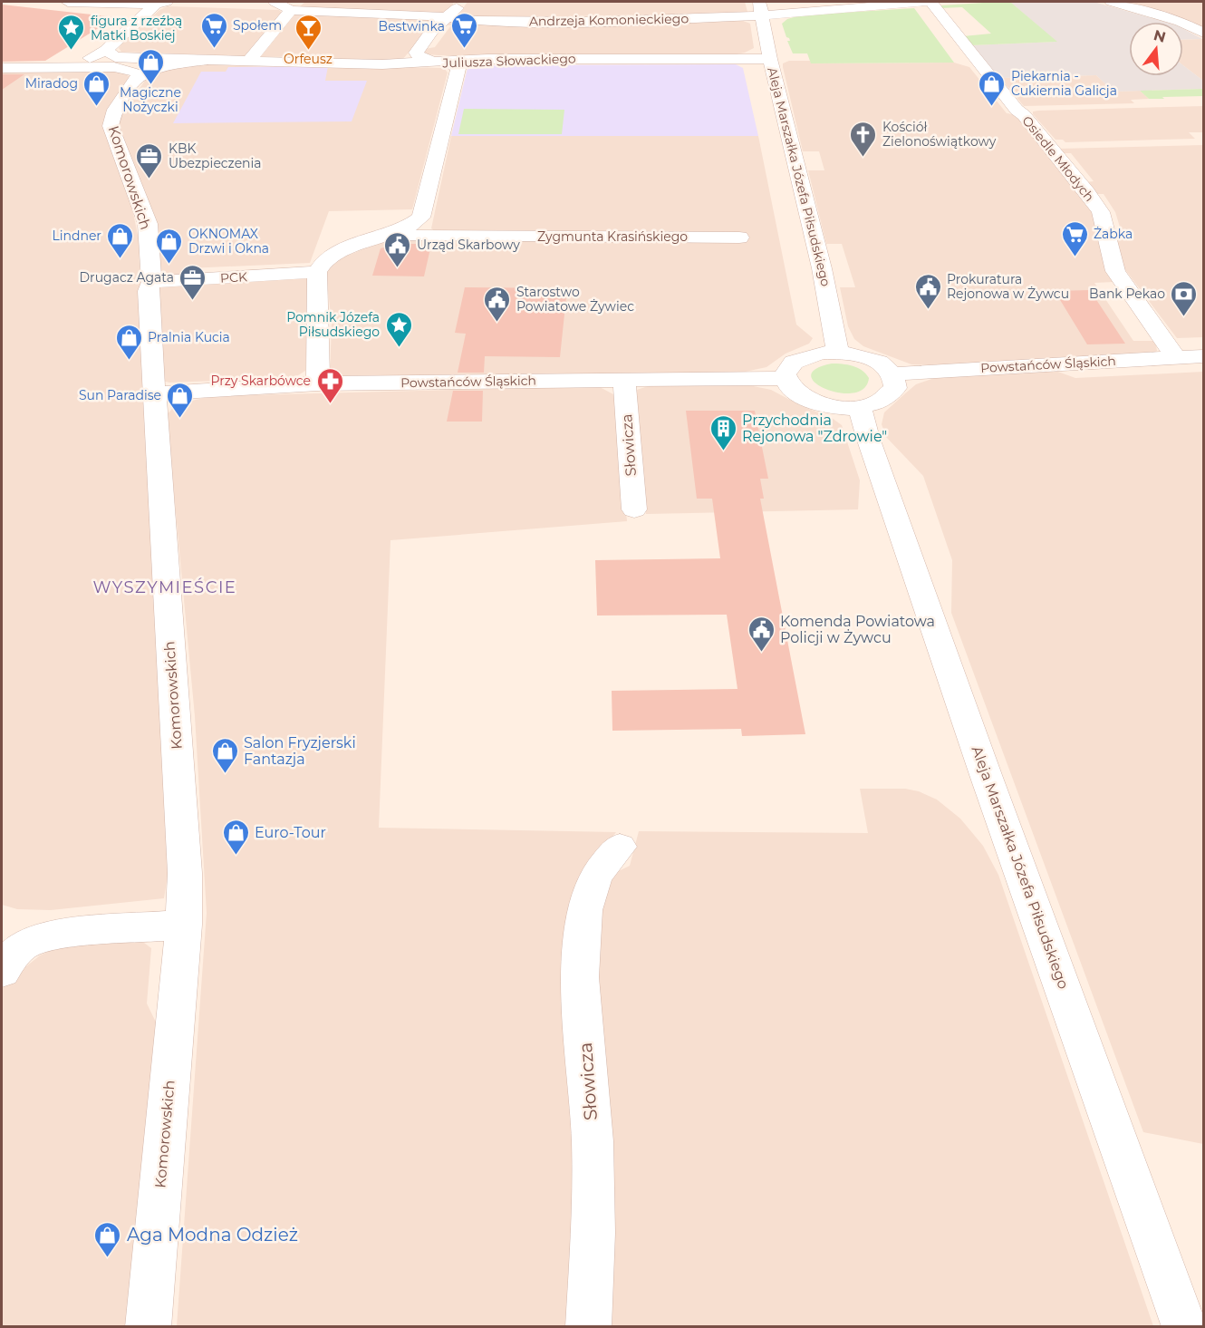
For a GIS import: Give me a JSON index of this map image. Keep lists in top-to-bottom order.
{
  "streets": {
    "street": [
      "Andrzeja Komonieckiego",
      "Juliusza Słowackiego",
      "Osiedle Młodych",
      "Aleja Marszałka Józefa Piłsudskiego",
      "Komorowskich",
      "Zygmunta Krasińskiego",
      "PCK",
      "Powstańców Śląskich",
      "Słowicza"
    ]
  },
  "crossings": [
    ["Andrzeja Komonieckiego", "Osiedle Młodych"],
    ["Andrzeja Komonieckiego", "Aleja Marszałka Józefa Piłsudskiego"],
    ["Juliusza Słowackiego", "Aleja Marszałka Józefa Piłsudskiego"],
    ["Juliusza Słowackiego", "Zygmunta Krasińskiego"],
    ["Osiedle Młodych", "Powstańców Śląskich"],
    ["Komorowskich", "PCK"],
    ["Komorowskich", "Powstańców Śląskich"],
    ["Zygmunta Krasińskiego", "PCK"],
    ["Powstańców Śląskich", "Słowicza"]
  ],
  "districts": ["WYSZYMIEŚCIE"],
  "places": {
    "supermarket": ["Społem", "Bestwinka", "Żabka"],
    "place": ["figura z rzeźbą Matki Boskiej", "Pomnik Józefa Piłsudskiego"],
    "bar": ["Orfeusz"],
    "shop": [
      "Magiczne Nożyczki",
      "Miradog",
      "Piekarnia - Cukiernia Galicja",
      "Lindner",
      "OKNOMAX Drzwi i Okna",
      "Pralnia Kucia",
      "Sun Paradise",
      "Salon Fryzjerski Fantazja",
      "Euro-Tour",
      "Aga Modna Odzież"
    ],
    "church": ["Kościół Zielonoświątkowy"],
    "office": ["KBK Ubezpieczenia", "Drugacz Agata"],
    "public building": [
      "Urząd Skarbowy",
      "Prokuratura Rejonowa w Żywcu",
      "Starostwo Powiatowe Żywiec",
      "Komenda Powiatowa Policji w Żywcu"
    ],
    "bank": ["Bank Pekao"],
    "pharmacy": ["Przy Skarbówce"],
    "building": ["Przychodnia Rejonowa \"Zdrowie\""]
  },
  "north": "top"
}
